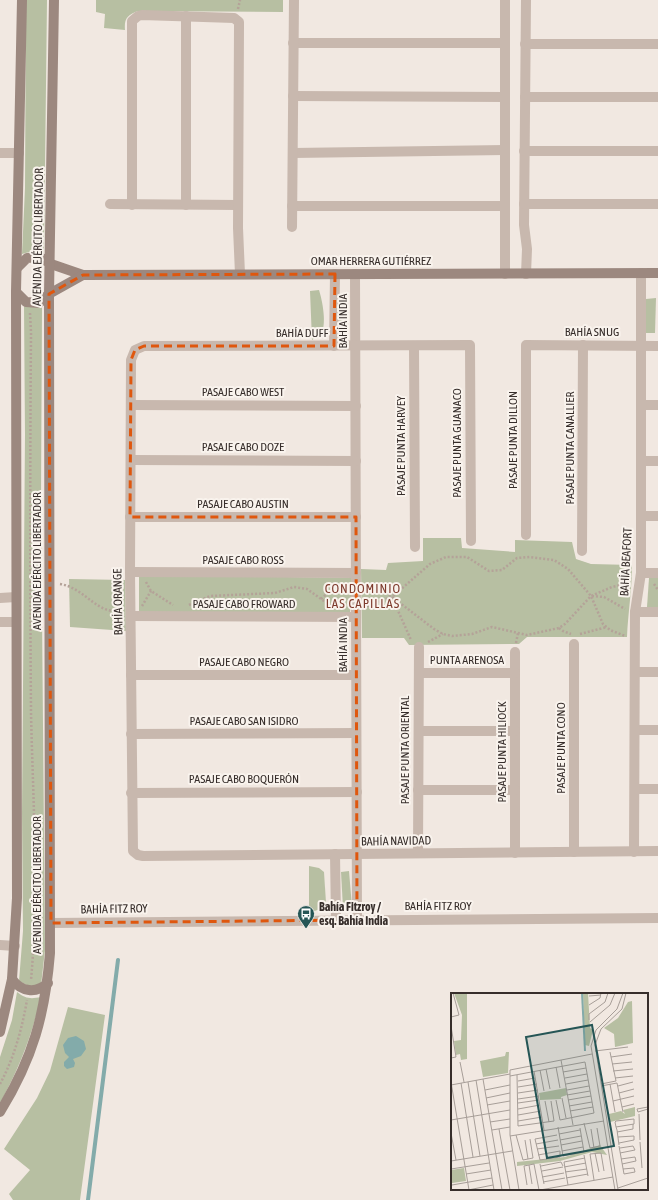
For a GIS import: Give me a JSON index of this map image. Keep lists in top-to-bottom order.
{
  "streets": {
    "main road": ["AVENIDA EJÉRCITO LIBERTADOR", "OMAR HERRERA GUTIÉRREZ"],
    "street": [
      "BAHÍA INDIA",
      "BAHÍA SNUG",
      "BAHÍA DUFF",
      "PASAJE CABO WEST",
      "PASAJE PUNTA DILLON",
      "PASAJE PUNTA GUANACO",
      "PASAJE PUNTA HARVEY",
      "PASAJE CABO DOZE",
      "PASAJE PUNTA CANALLIER",
      "PASAJE CABO AUSTIN",
      "PASAJE CABO ROSS",
      "BAHÍA BEAFORT",
      "BAHÍA ORANGE",
      "PASAJE CABO FROWARD",
      "PUNTA ARENOSA",
      "PASAJE CABO NEGRO",
      "PASAJE CABO SAN ISIDRO",
      "PASAJE PUNTA CONO",
      "PASAJE PUNTA ORIENTAL",
      "PASAJE PUNTA HILIOCK",
      "PASAJE CABO BOQUERÓN",
      "BAHÍA NAVIDAD",
      "BAHÍA FITZ ROY"
    ]
  },
  "crossings": [
    ["AVENIDA EJÉRCITO LIBERTADOR", "OMAR HERRERA GUTIÉRREZ"],
    ["AVENIDA EJÉRCITO LIBERTADOR", "BAHÍA FITZ ROY"],
    ["OMAR HERRERA GUTIÉRREZ", "BAHÍA INDIA"],
    ["OMAR HERRERA GUTIÉRREZ", "BAHÍA BEAFORT"],
    ["BAHÍA INDIA", "BAHÍA DUFF"],
    ["BAHÍA INDIA", "PASAJE CABO WEST"],
    ["BAHÍA INDIA", "PASAJE CABO DOZE"],
    ["BAHÍA INDIA", "PASAJE CABO AUSTIN"],
    ["BAHÍA INDIA", "PASAJE CABO ROSS"],
    ["BAHÍA INDIA", "PASAJE CABO FROWARD"],
    ["BAHÍA INDIA", "PASAJE CABO NEGRO"],
    ["BAHÍA INDIA", "PASAJE CABO SAN ISIDRO"],
    ["BAHÍA INDIA", "PASAJE CABO BOQUERÓN"],
    ["BAHÍA INDIA", "BAHÍA NAVIDAD"],
    ["BAHÍA INDIA", "BAHÍA FITZ ROY"],
    ["BAHÍA SNUG", "PASAJE PUNTA DILLON"],
    ["BAHÍA SNUG", "PASAJE PUNTA CANALLIER"],
    ["BAHÍA SNUG", "BAHÍA BEAFORT"],
    ["BAHÍA DUFF", "PASAJE PUNTA GUANACO"],
    ["BAHÍA DUFF", "PASAJE PUNTA HARVEY"],
    ["BAHÍA DUFF", "BAHÍA ORANGE"],
    ["PASAJE CABO WEST", "BAHÍA ORANGE"],
    ["PASAJE CABO DOZE", "BAHÍA ORANGE"],
    ["PASAJE CABO AUSTIN", "BAHÍA ORANGE"],
    ["PASAJE CABO ROSS", "BAHÍA ORANGE"],
    ["BAHÍA BEAFORT", "BAHÍA NAVIDAD"],
    ["BAHÍA ORANGE", "PASAJE CABO FROWARD"],
    ["BAHÍA ORANGE", "PASAJE CABO NEGRO"],
    ["BAHÍA ORANGE", "PASAJE CABO SAN ISIDRO"],
    ["BAHÍA ORANGE", "PASAJE CABO BOQUERÓN"],
    ["BAHÍA ORANGE", "BAHÍA NAVIDAD"],
    ["PUNTA ARENOSA", "PASAJE PUNTA ORIENTAL"],
    ["PUNTA ARENOSA", "PASAJE PUNTA HILIOCK"],
    ["PASAJE PUNTA CONO", "BAHÍA NAVIDAD"],
    ["PASAJE PUNTA ORIENTAL", "BAHÍA NAVIDAD"],
    ["PASAJE PUNTA HILIOCK", "BAHÍA NAVIDAD"]
  ],
  "districts": ["CONDOMINIO LAS CAPILLAS"],
  "places": {
    "bus stop": ["Bahía Fitzroy / esq. Bahía India"]
  }
}
